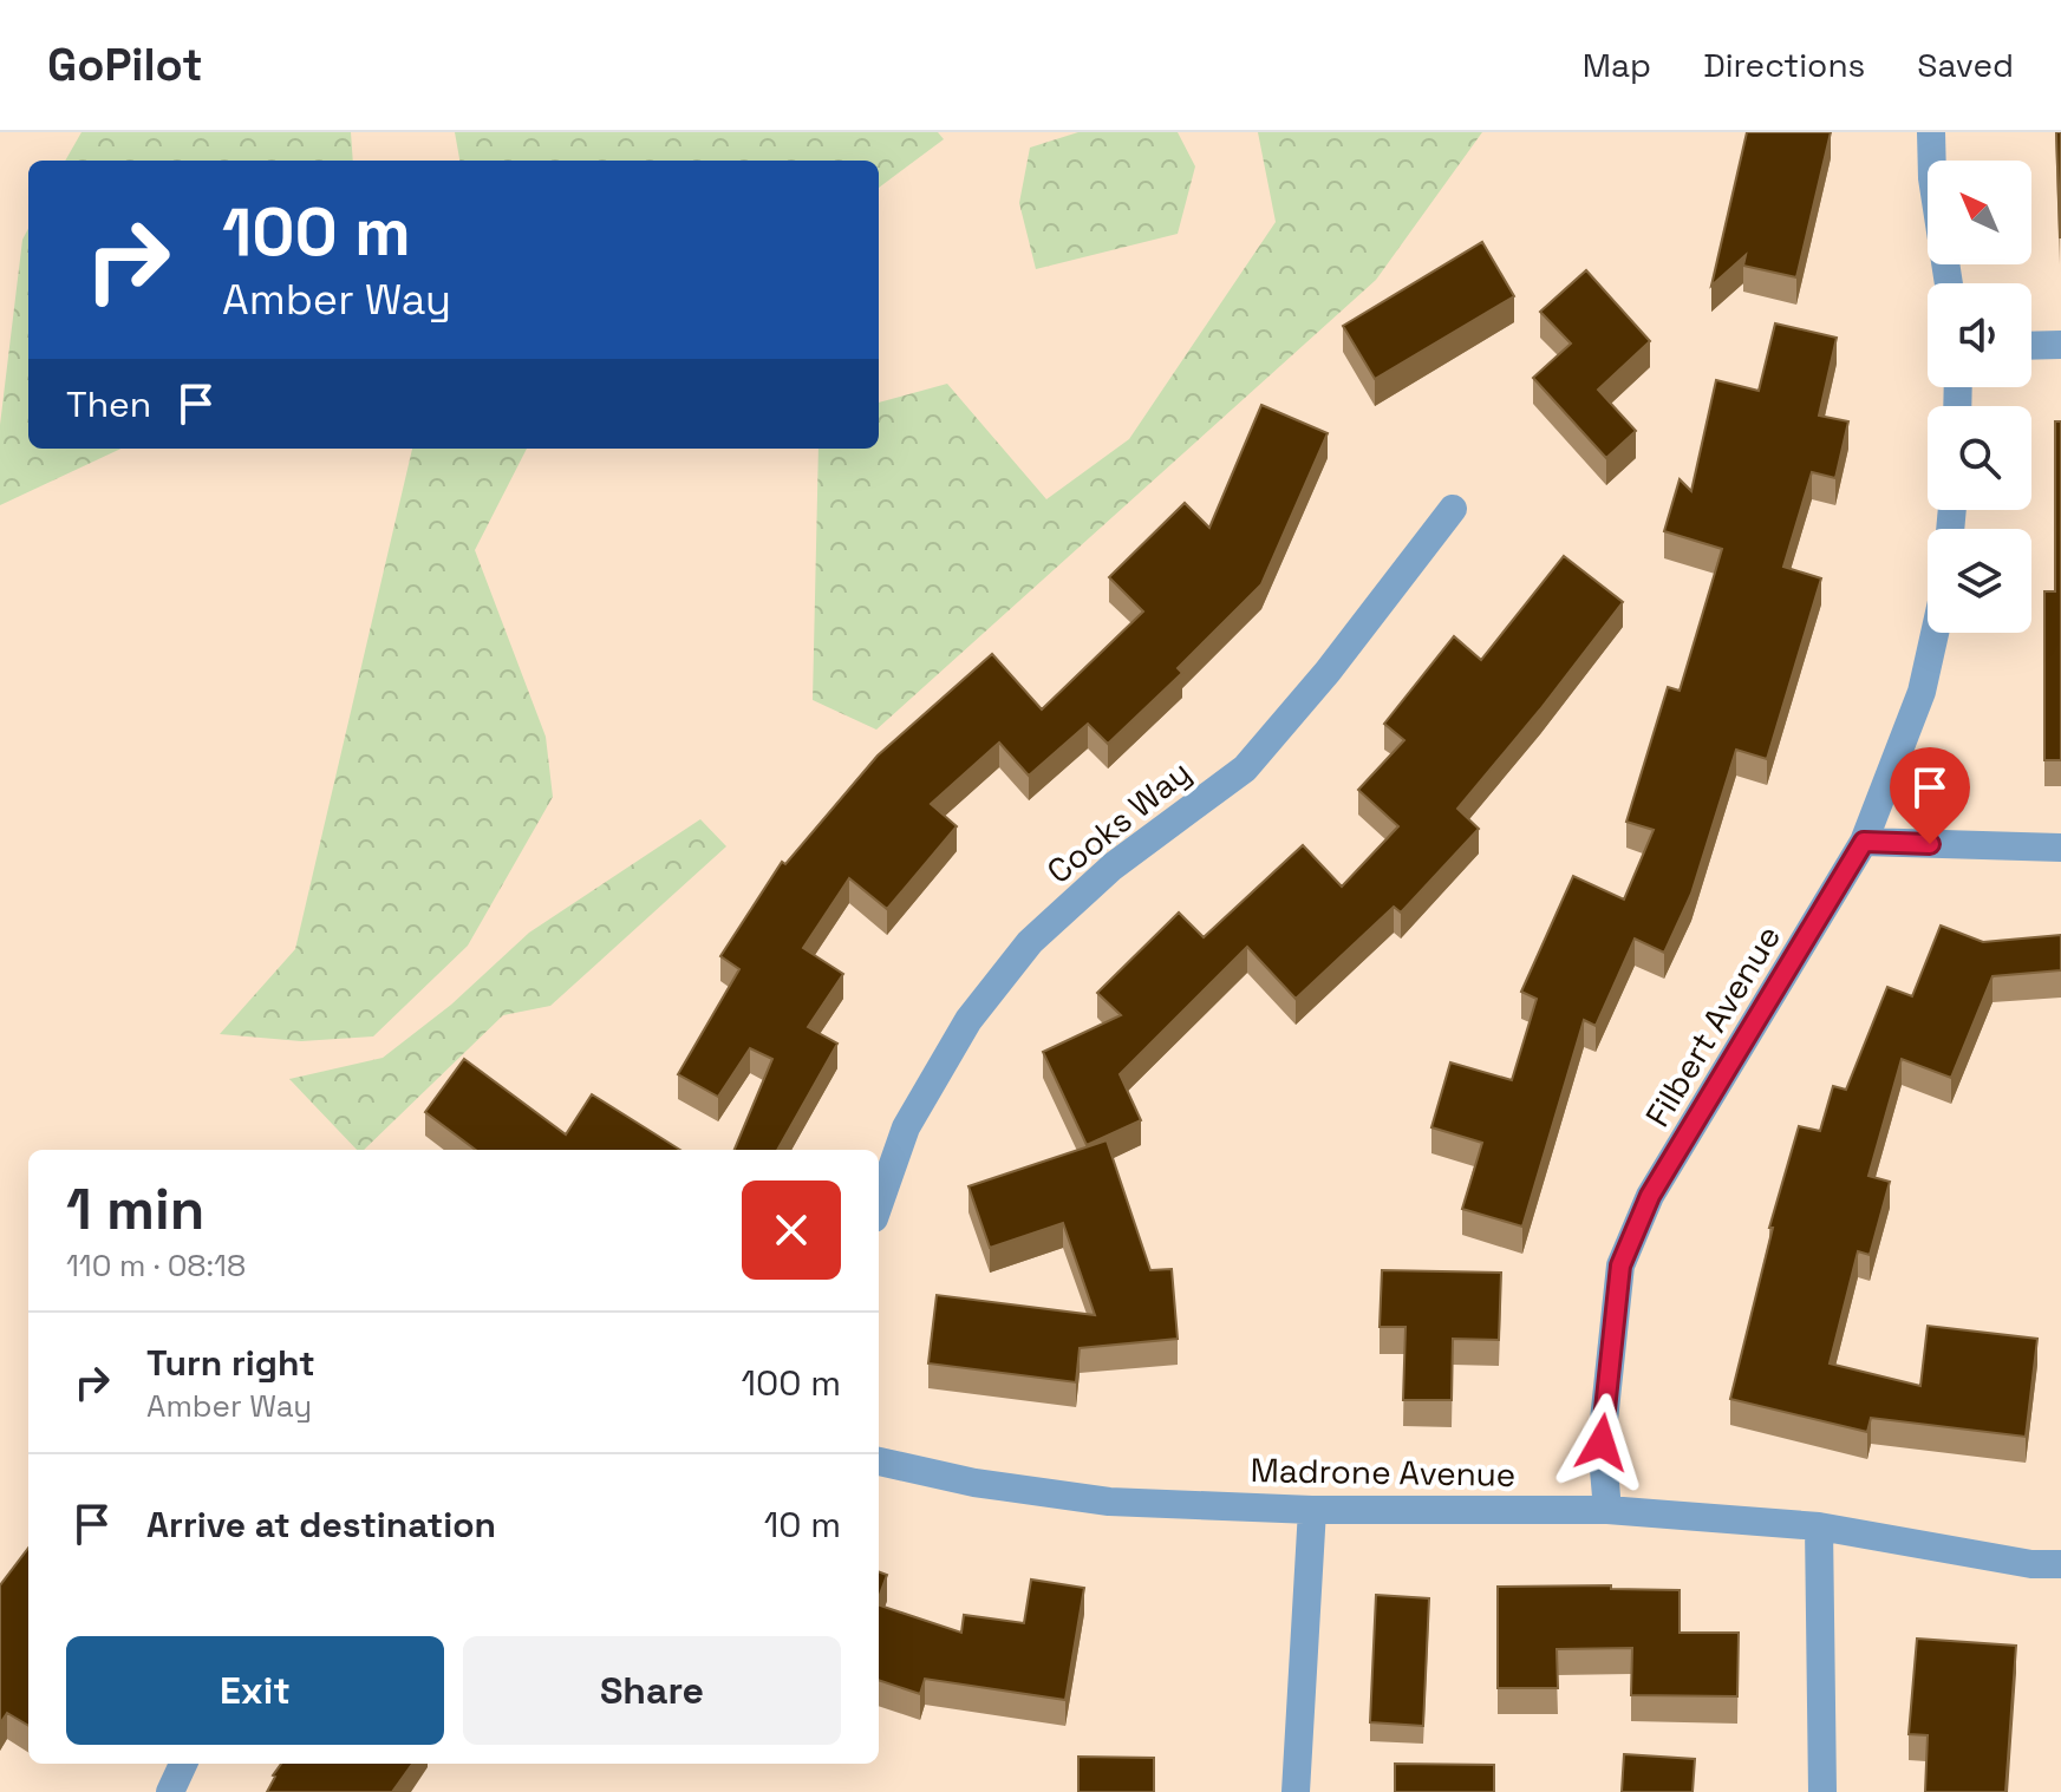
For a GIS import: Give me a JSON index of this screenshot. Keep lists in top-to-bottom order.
{
  "streets": {
    "street": ["Cooks Way", "Filbert Avenue", "Madrone Avenue"]
  },
  "crossings": [
    ["Filbert Avenue", "Madrone Avenue"]
  ],
  "north": "top left",
  "page": {
    "header": "GoPilot",
    "nav": ["Map", "Directions", "Saved"],
    "turn": ["100 m", "Amber Way"],
    "then": "Then",
    "heading": ["1 min", "110 m · 08:18"],
    "list": [
      {
        "name": "Turn right",
        "note": "Amber Way",
        "value": "100 m"
      },
      {
        "name": "Arrive at destination",
        "value": "10 m"
      }
    ],
    "buttons": ["Exit", "Share"]
  }
}
